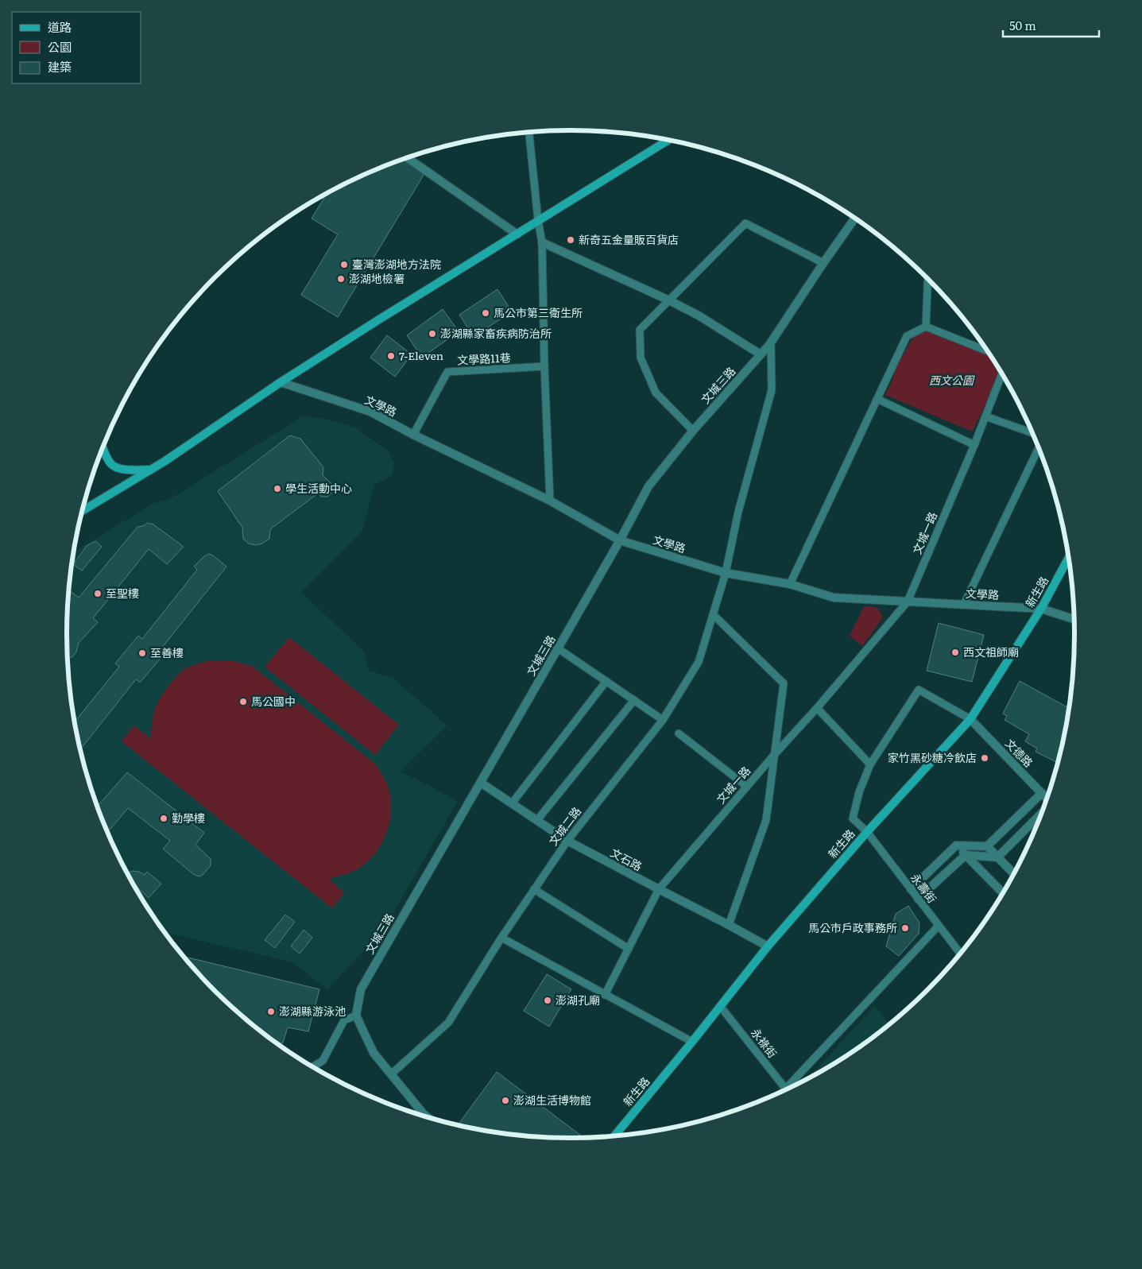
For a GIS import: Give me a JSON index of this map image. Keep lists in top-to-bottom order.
{
  "streets": {
    "main road": ["新生路"],
    "street": [
      "文城三路",
      "文學路",
      "文德路",
      "文石路"
    ],
    "lane": [
      "文學路11巷",
      "文城一路",
      "文城二路",
      "永壽街",
      "永祿街"
    ]
  },
  "crossings": [
    ["文學路11巷", "文學路"],
    ["文城三路", "文學路"],
    ["文城三路", "文城二路"],
    ["文城三路", "文石路"],
    ["文學路", "文城一路"],
    ["文學路", "新生路"],
    ["文學路", "文城二路"],
    ["文城一路", "文石路"],
    ["新生路", "文德路"],
    ["新生路", "文石路"],
    ["新生路", "永壽街"],
    ["新生路", "永祿街"],
    ["文城二路", "文石路"]
  ],
  "parks": ["西文公園"],
  "places": [
    "新奇五金量販百貨店",
    "臺灣澎湖地方法院",
    "澎湖地檢署",
    "馬公市第三衛生所",
    "澎湖縣家畜疾病防治所",
    "7-Eleven",
    "學生活動中心",
    "至聖樓",
    "西文祖師廟",
    "至善樓",
    "馬公國中",
    "家竹黑砂糖冷飲店",
    "勤學樓",
    "馬公市戶政事務所",
    "澎湖孔廟",
    "澎湖縣游泳池",
    "澎湖生活博物館"
  ],
  "legend": ["道路", "公園", "建築"],
  "scale_bar": "50 m"
}
